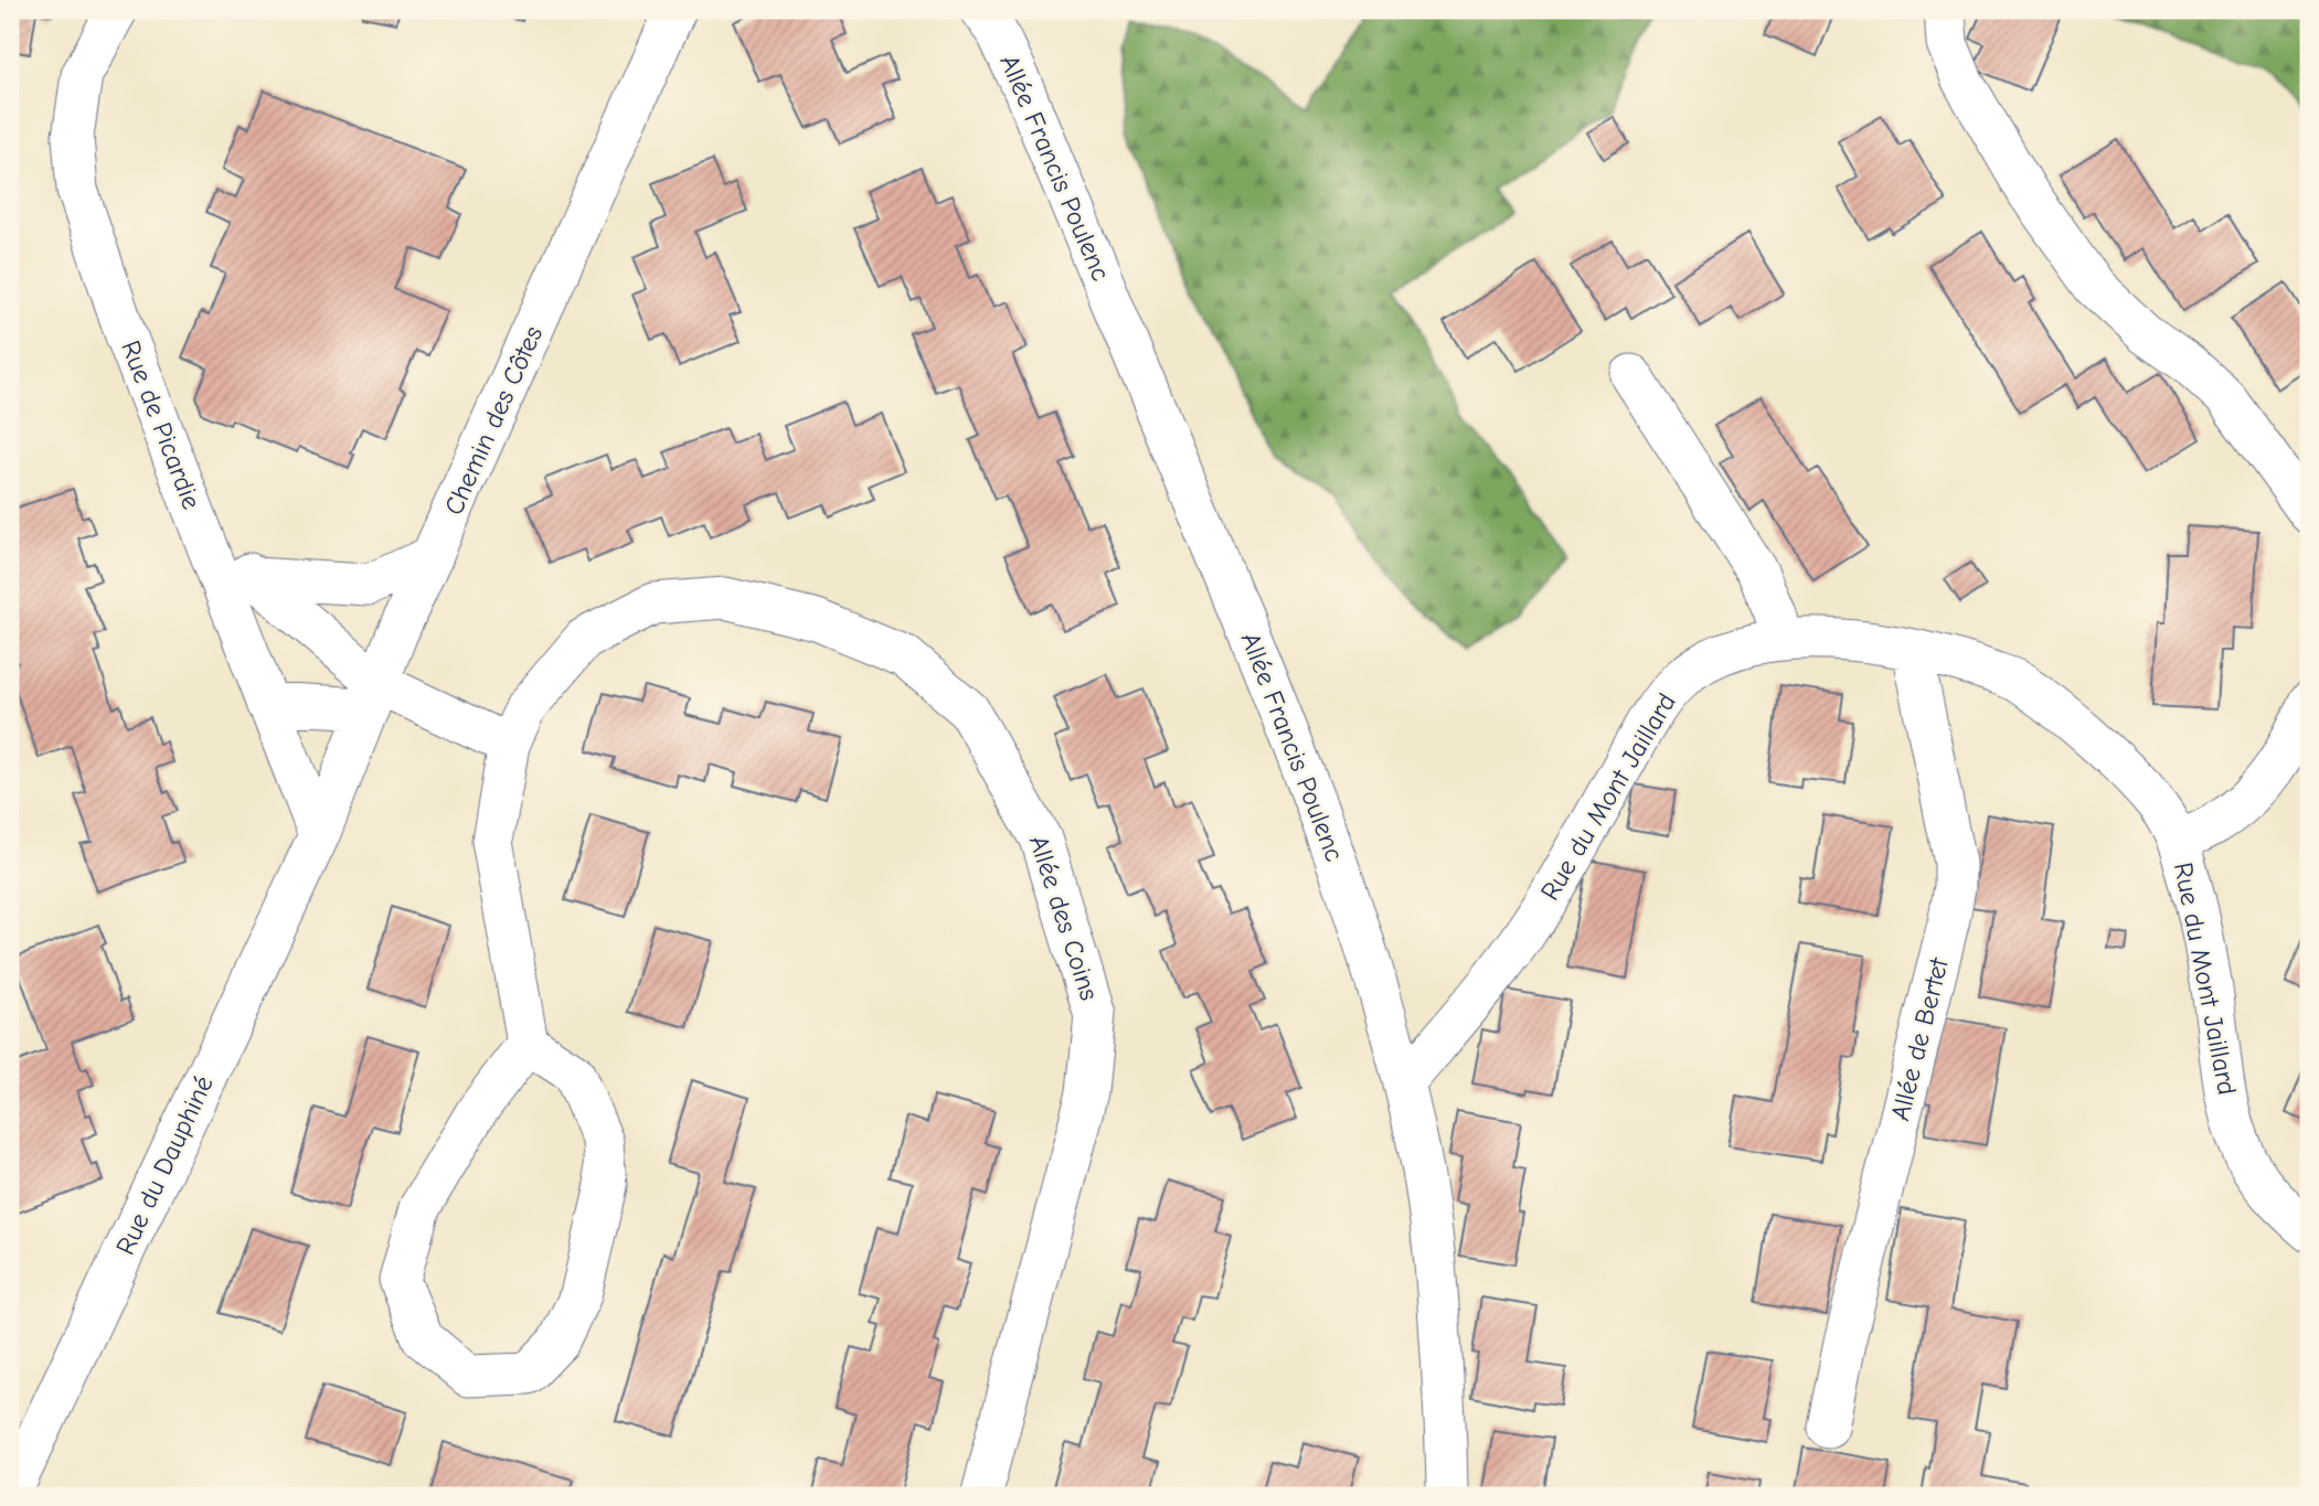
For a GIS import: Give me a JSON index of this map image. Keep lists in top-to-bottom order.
{
  "streets": {
    "street": [
      "Allée Francis Poulenc",
      "Chemin des Côtes",
      "Rue de Picardie",
      "Rue du Mont Jaillard",
      "Allée des Coins",
      "Allée de Bertet",
      "Rue du Dauphiné"
    ]
  },
  "crossings": [
    ["Allée Francis Poulenc", "Rue du Mont Jaillard"],
    ["Chemin des Côtes", "Rue de Picardie"],
    ["Chemin des Côtes", "Rue du Dauphiné"],
    ["Rue de Picardie", "Rue du Dauphiné"],
    ["Rue du Mont Jaillard", "Allée de Bertet"]
  ]
}
